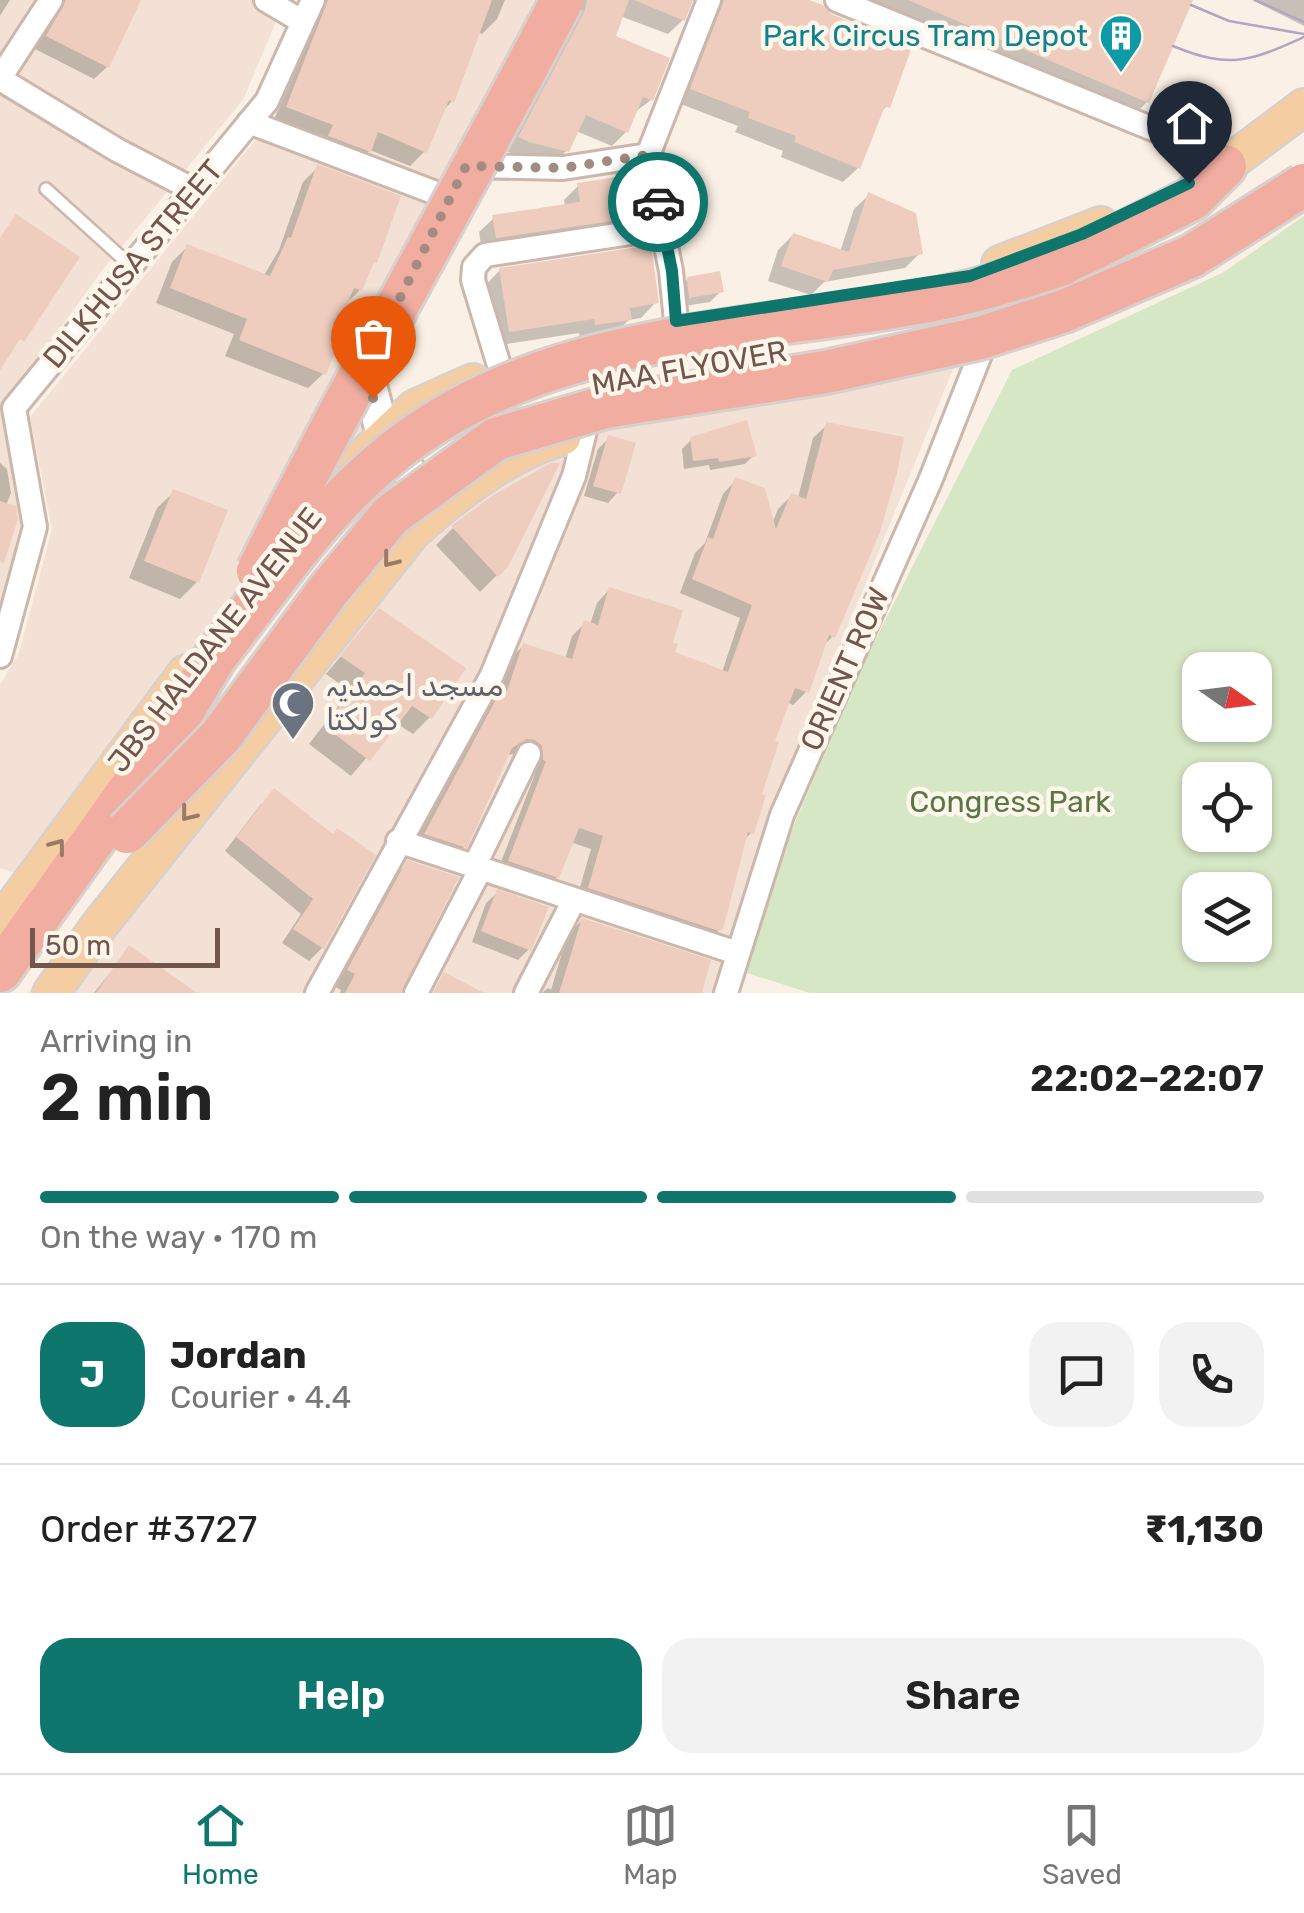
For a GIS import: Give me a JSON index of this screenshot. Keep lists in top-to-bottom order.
{
  "streets": {
    "highway": ["MAA FLYOVER"],
    "main road": ["JBS HALDANE AVENUE"],
    "street": ["DILKHUSA STREET", "ORIENT ROW"]
  },
  "crossings": [
    ["MAA FLYOVER", "JBS HALDANE AVENUE"],
    ["MAA FLYOVER", "ORIENT ROW"]
  ],
  "one_way": ["JBS HALDANE AVENUE"],
  "parks": ["Congress Park"],
  "places": {
    "building": ["Park Circus Tram Depot"],
    "mosque": ["مسجد احمدیہ کولکتا"]
  },
  "scale_bar": "50 m",
  "north": "right",
  "page": {
    "scale": "50 m",
    "heading": ["2 min", "Arriving in", "22:02–22:07"],
    "panel": [
      "Jordan",
      "Courier · 4.4",
      "Order #3727",
      "₹1,130"
    ],
    "bar": "On the way · 170 m",
    "round": "J",
    "buttons": ["Help", "Share"],
    "tabs": ["Home", "Map", "Saved"]
  }
}
